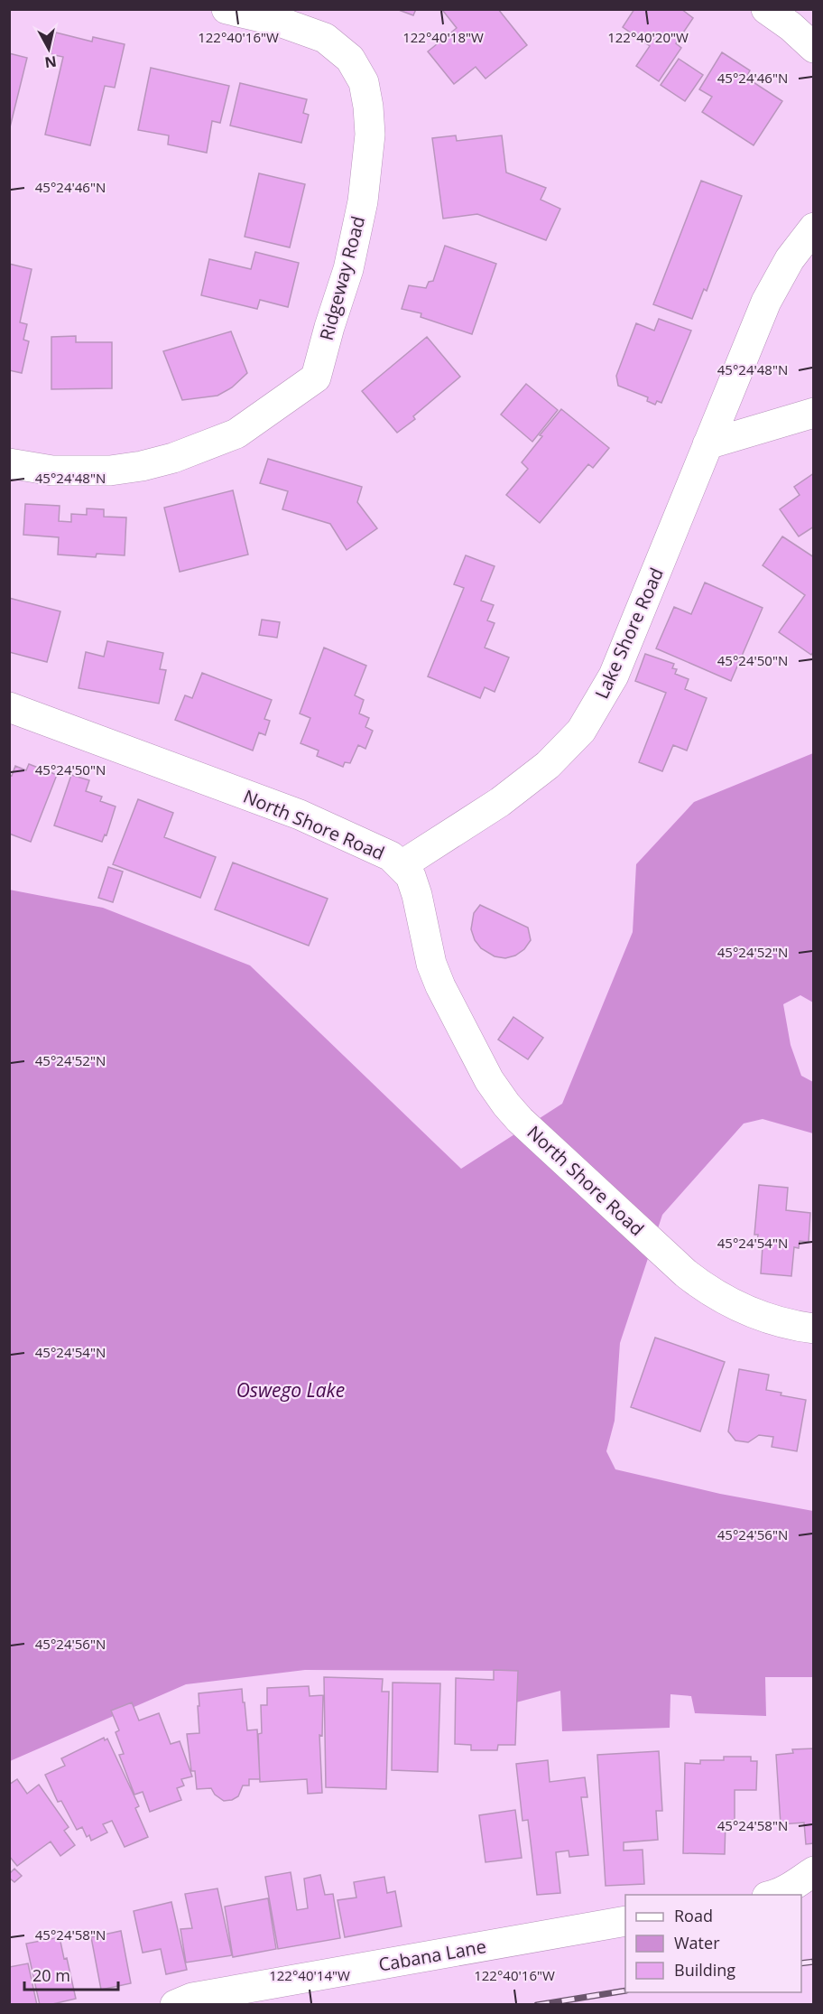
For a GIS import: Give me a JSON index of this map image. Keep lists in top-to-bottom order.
{
  "streets": {
    "street": [
      "Ridgeway Road",
      "Lake Shore Road",
      "North Shore Road",
      "Cabana Lane"
    ]
  },
  "crossings": [
    ["Lake Shore Road", "North Shore Road"]
  ],
  "water": ["Oswego Lake"],
  "legend": ["Road", "Water", "Building"],
  "scale_bar": "20 m",
  "north": "bottom",
  "coordinates": [
    "122°40'16\"W",
    "122°40'18\"W",
    "122°40'20\"W",
    "45°24'46\"N",
    "45°24'48\"N",
    "45°24'50\"N",
    "45°24'52\"N",
    "45°24'54\"N",
    "45°24'56\"N",
    "45°24'58\"N",
    "122°40'14\"W"
  ]
}
